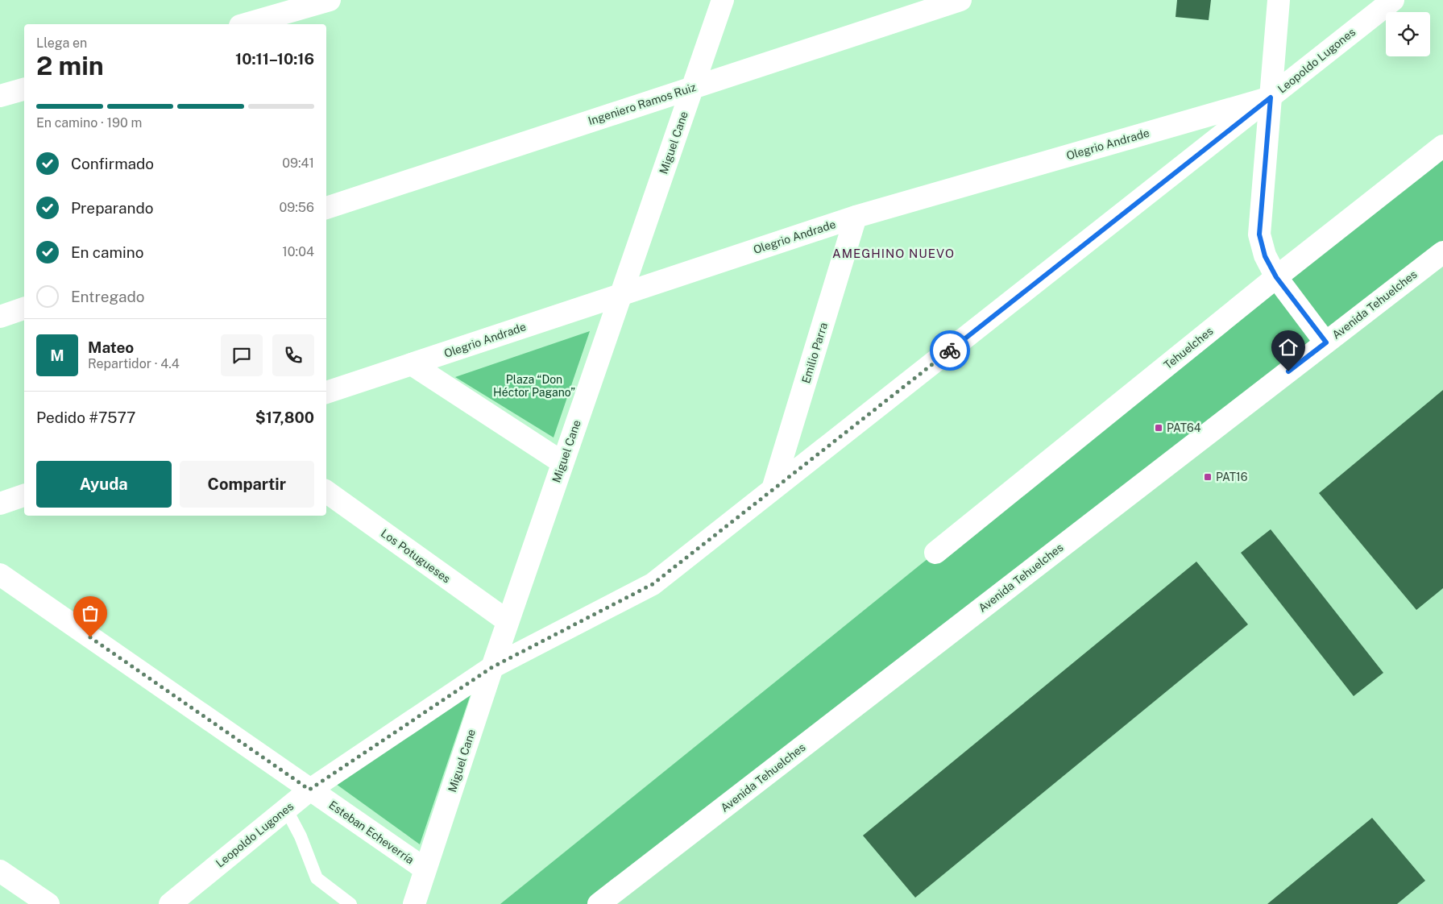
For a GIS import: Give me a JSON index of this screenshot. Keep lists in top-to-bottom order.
{
  "streets": {
    "street": [
      "Leopoldo Lugones",
      "Ingeniero Ramos Ruiz",
      "Miguel Cane",
      "Olegrio Andrade",
      "Avenida Tehuelches",
      "Tehuelches",
      "Emilio Parra",
      "Los Potugueses",
      "Esteban Echeverría"
    ]
  },
  "crossings": [
    ["Leopoldo Lugones", "Miguel Cane"],
    ["Leopoldo Lugones", "Olegrio Andrade"],
    ["Leopoldo Lugones", "Emilio Parra"],
    ["Leopoldo Lugones", "Esteban Echeverría"],
    ["Ingeniero Ramos Ruiz", "Miguel Cane"],
    ["Miguel Cane", "Olegrio Andrade"],
    ["Miguel Cane", "Los Potugueses"],
    ["Miguel Cane", "Esteban Echeverría"],
    ["Olegrio Andrade", "Emilio Parra"]
  ],
  "districts": ["AMEGHINO NUEVO"],
  "parks": ["Plaza “Don Héctor Pagano”"],
  "places": {
    "transit": ["PAT64", "PAT16"]
  },
  "page": {
    "heading": ["2 min", "Llega en", "10:11–10:16"],
    "panel": [
      "Mateo",
      "Repartidor · 4.4",
      "Pedido #7577",
      "$17,800"
    ],
    "bar": "En camino · 190 m",
    "list": [
      ["Confirmado", "09:41"],
      ["Preparando", "09:56"],
      ["En camino", "10:04"],
      "Entregado"
    ],
    "round": "M",
    "buttons": ["Ayuda", "Compartir"]
  }
}
